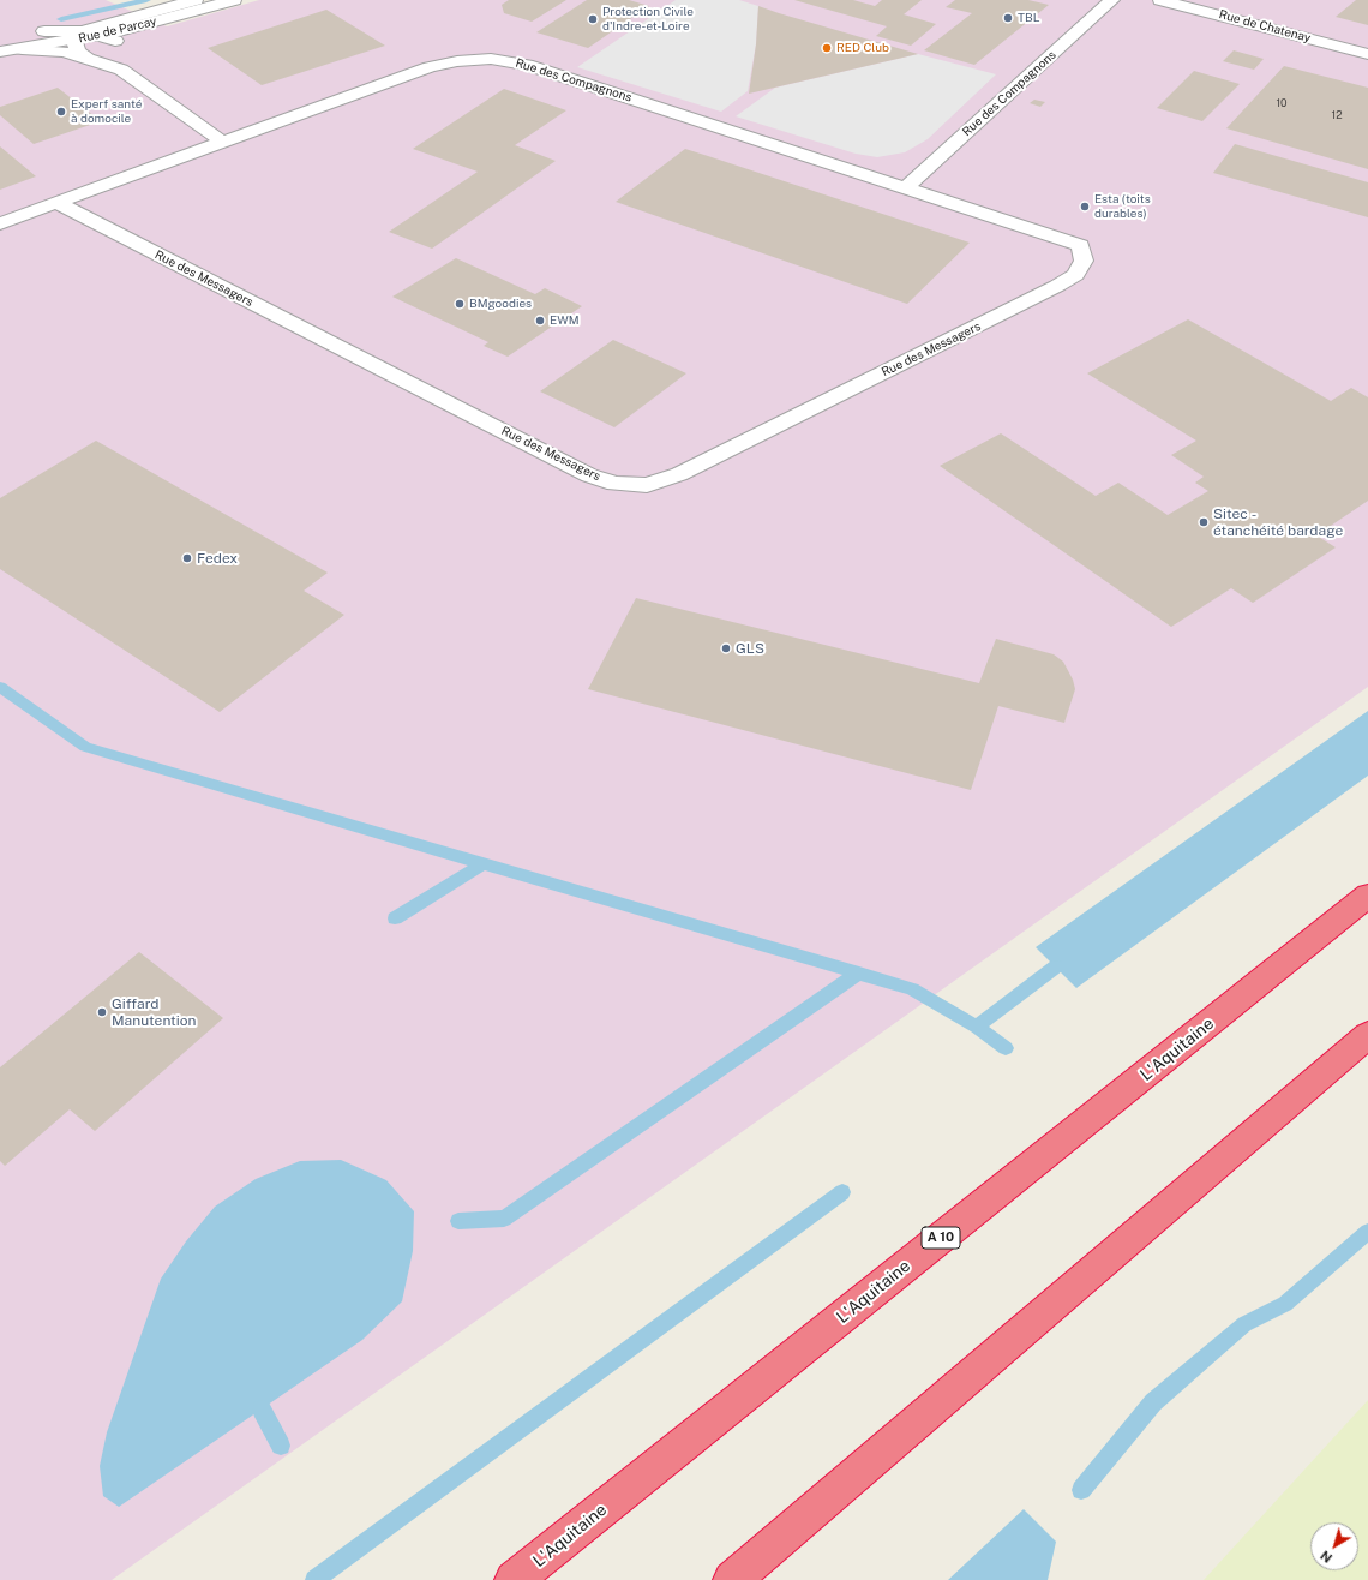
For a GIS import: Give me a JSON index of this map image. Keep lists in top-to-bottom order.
{
  "streets": {
    "highway": ["L'Aquitaine", "A 10"],
    "street": [
      "Rue de Chatenay",
      "Rue de Parcay",
      "Rue des Compagnons",
      "Rue des Messagers"
    ]
  },
  "crossings": [
    ["Rue des Compagnons", "Rue des Messagers"]
  ],
  "places": [
    "TBL",
    "Protection Civile d'Indre-et-Loire",
    "RED Club",
    "Experf santé à domocile",
    "Esta (toits durables)",
    "BMgoodies",
    "EWM",
    "Sitec - étanchéité bardage",
    "Fedex",
    "GLS",
    "Giffard Manutention"
  ],
  "house_numbers": ["10", "12"],
  "north": "bottom left"
}
